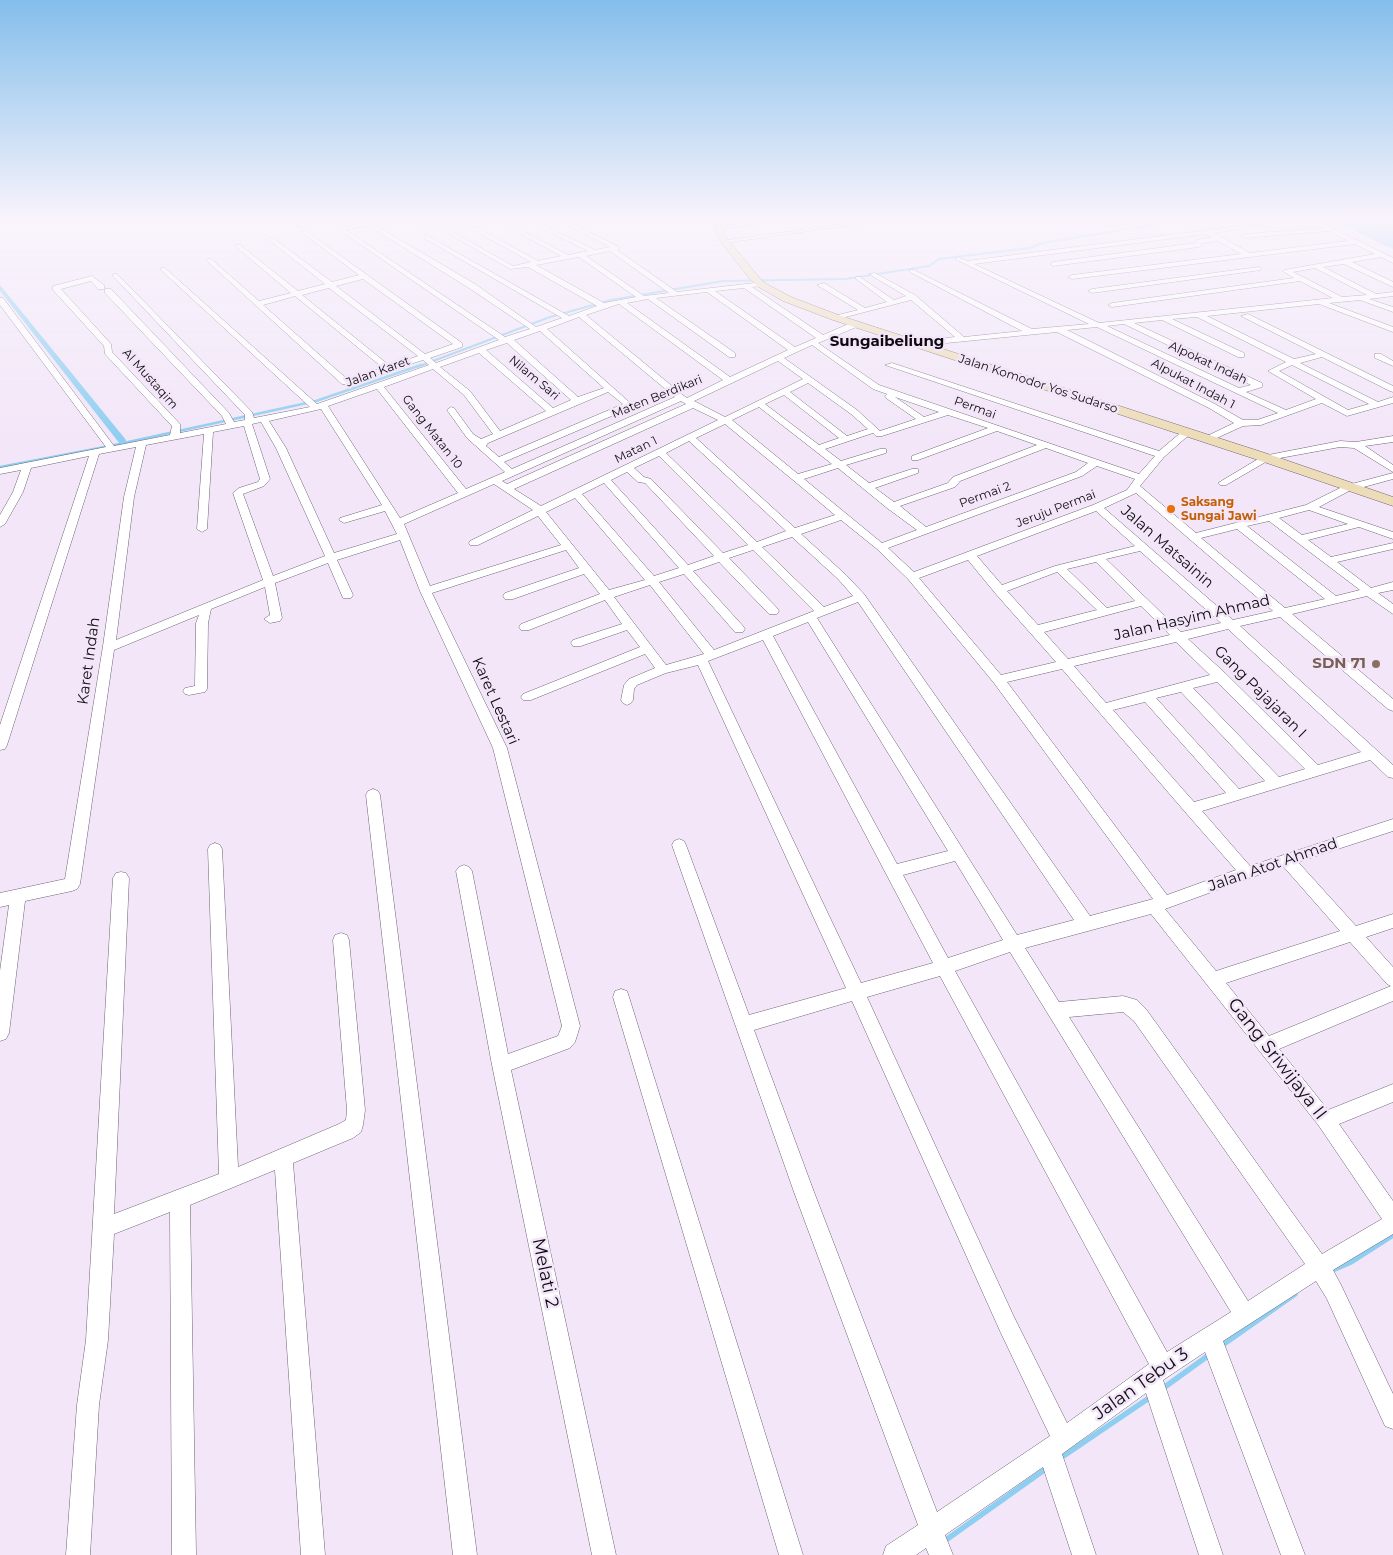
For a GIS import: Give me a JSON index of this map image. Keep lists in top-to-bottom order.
{
  "streets": {
    "street": [
      "Alpokat Indah",
      "Jalan Karet",
      "Nilam Sari",
      "Al Mustaqim",
      "Jalan Komodor Yos Sudarso",
      "Alpukat Indah 1",
      "Maten Berdikari",
      "Permai",
      "Gang Matan 10",
      "Matan 1",
      "Permai 2",
      "Jeruju Permai",
      "Jalan Matsainin",
      "Jalan Hasyim Ahmad",
      "Karet Indah",
      "Gang Pajajaran I",
      "Karet Lestari",
      "Jalan Atot Ahmad",
      "Gang Sriwijaya II",
      "Melati 2",
      "Jalan Tebu 3"
    ]
  },
  "crossings": [
    ["Alpokat Indah", "Alpukat Indah 1"],
    ["Jalan Karet", "Nilam Sari"],
    ["Jalan Karet", "Al Mustaqim"],
    ["Jalan Karet", "Gang Matan 10"],
    ["Jalan Karet", "Karet Indah"],
    ["Jalan Karet", "Karet Lestari"],
    ["Jalan Karet", "Gang Sriwijaya II"],
    ["Jalan Komodor Yos Sudarso", "Maten Berdikari"],
    ["Jalan Komodor Yos Sudarso", "Jeruju Permai"],
    ["Maten Berdikari", "Permai"],
    ["Maten Berdikari", "Gang Matan 10"],
    ["Maten Berdikari", "Karet Lestari"],
    ["Maten Berdikari", "Gang Sriwijaya II"],
    ["Permai", "Permai 2"],
    ["Permai", "Jeruju Permai"],
    ["Matan 1", "Gang Sriwijaya II"],
    ["Permai 2", "Gang Sriwijaya II"],
    ["Jeruju Permai", "Jalan Matsainin"],
    ["Jeruju Permai", "Gang Sriwijaya II"],
    ["Jalan Matsainin", "Jalan Hasyim Ahmad"],
    ["Jalan Hasyim Ahmad", "Gang Pajajaran I"],
    ["Jalan Hasyim Ahmad", "Gang Sriwijaya II"],
    ["Karet Lestari", "Melati 2"],
    ["Jalan Atot Ahmad", "Gang Sriwijaya II"]
  ],
  "districts": ["Sungaibeliung"],
  "places": ["Saksang Sungai Jawi", "SDN 71"]
}
